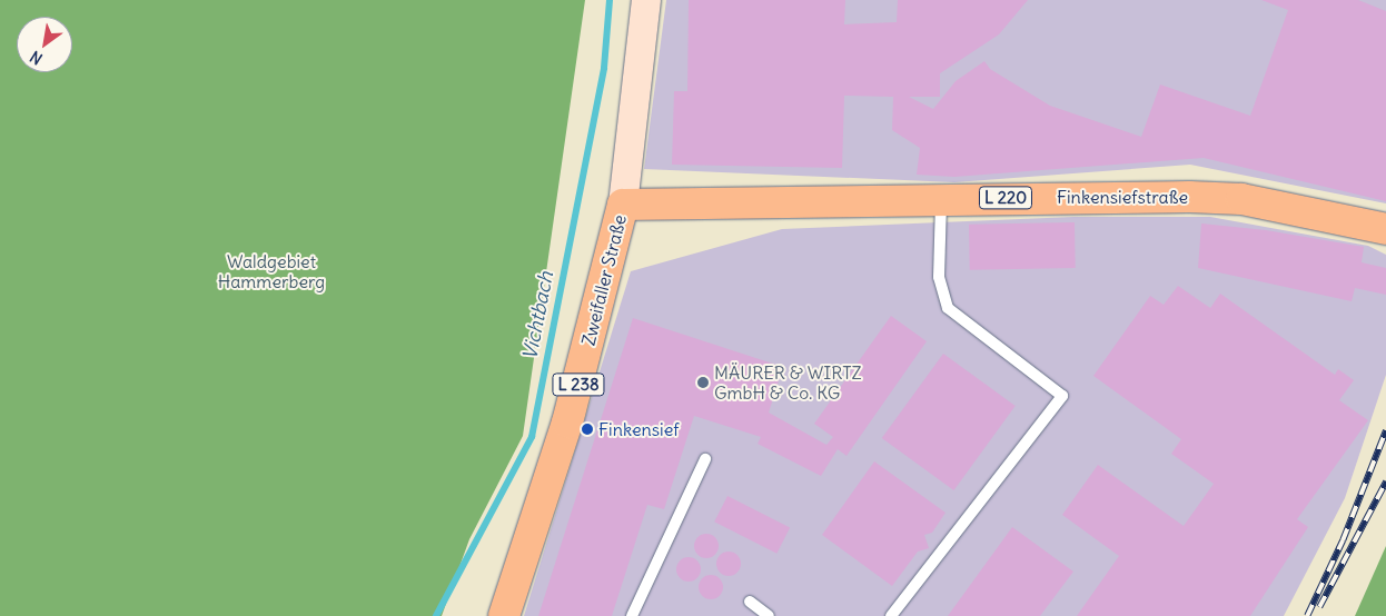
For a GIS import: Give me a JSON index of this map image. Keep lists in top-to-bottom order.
{
  "streets": {
    "main road": [
      "Finkensiefstraße",
      "L 220",
      "Zweifaller Straße",
      "L 238"
    ]
  },
  "crossings": [
    ["Finkensiefstraße", "Zweifaller Straße"]
  ],
  "water": ["Vichtbach"],
  "parks": ["Waldgebiet Hammerberg"],
  "places": ["MÄURER & WIRTZ GmbH & Co. KG", "Finkensief"],
  "north": "bottom left"
}
